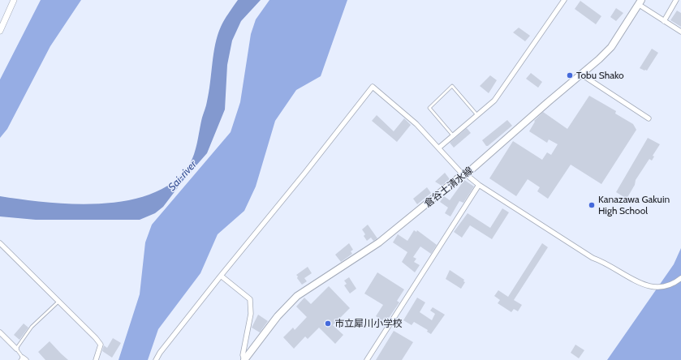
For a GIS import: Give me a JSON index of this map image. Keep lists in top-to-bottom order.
{
  "streets": {
    "main road": ["倉谷土清水線"]
  },
  "water": ["Sai-river"],
  "places": ["Tobu Shako", "Kanazawa Gakuin High School", "市立犀川小学校"]
}
